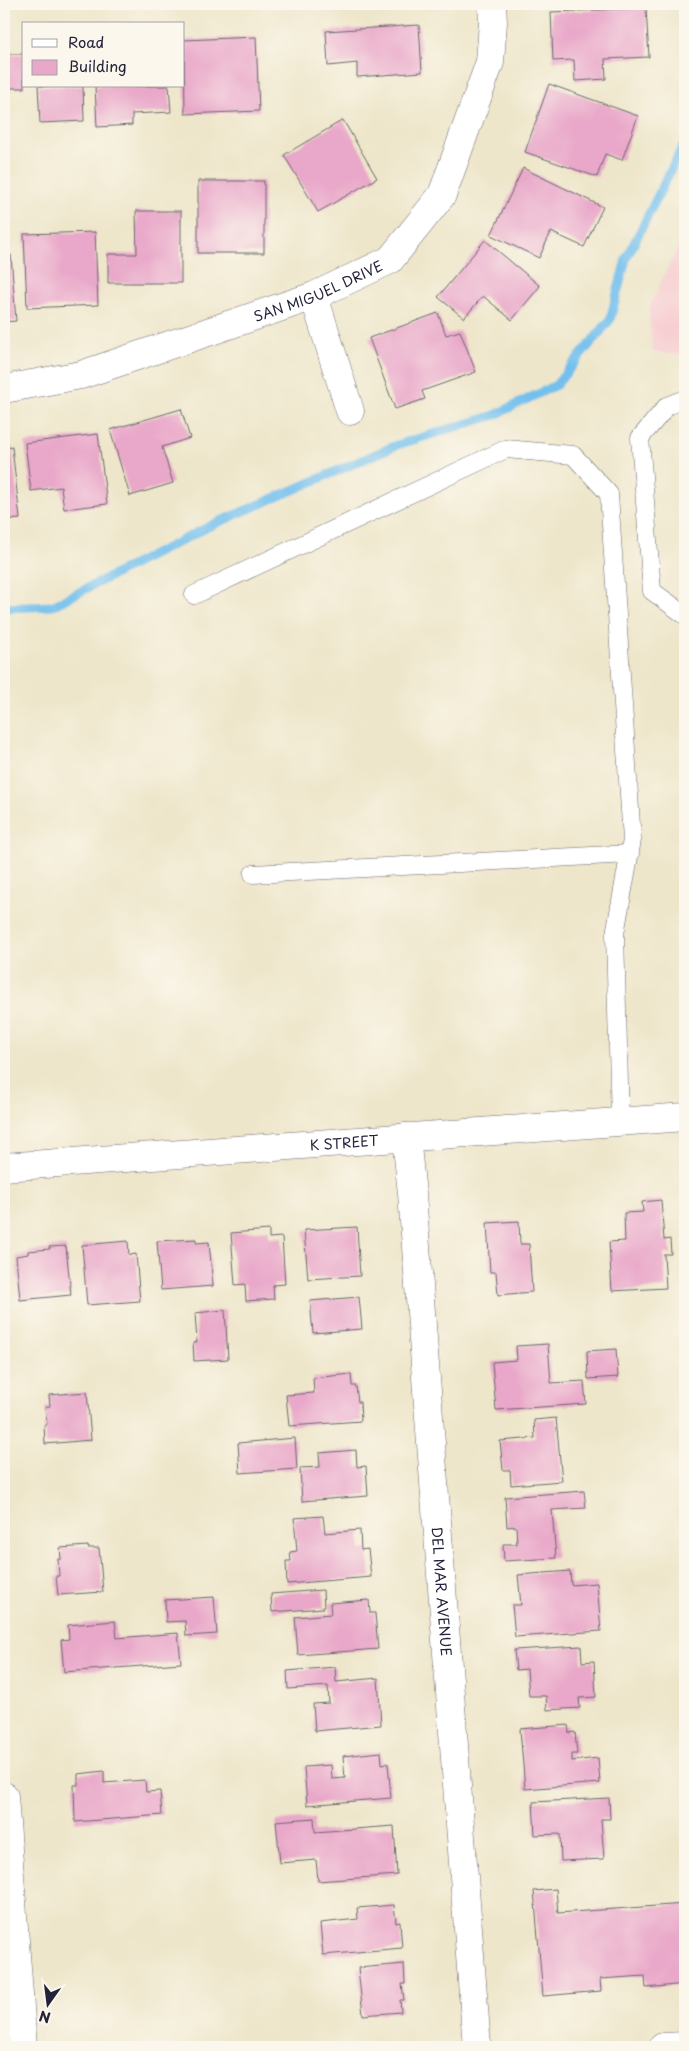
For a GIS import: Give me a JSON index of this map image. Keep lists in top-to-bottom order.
{
  "streets": {
    "street": ["SAN MIGUEL DRIVE", "K STREET", "DEL MAR AVENUE"]
  },
  "crossings": [
    ["K STREET", "DEL MAR AVENUE"]
  ],
  "legend": ["Road", "Building"],
  "north": "bottom"
}
